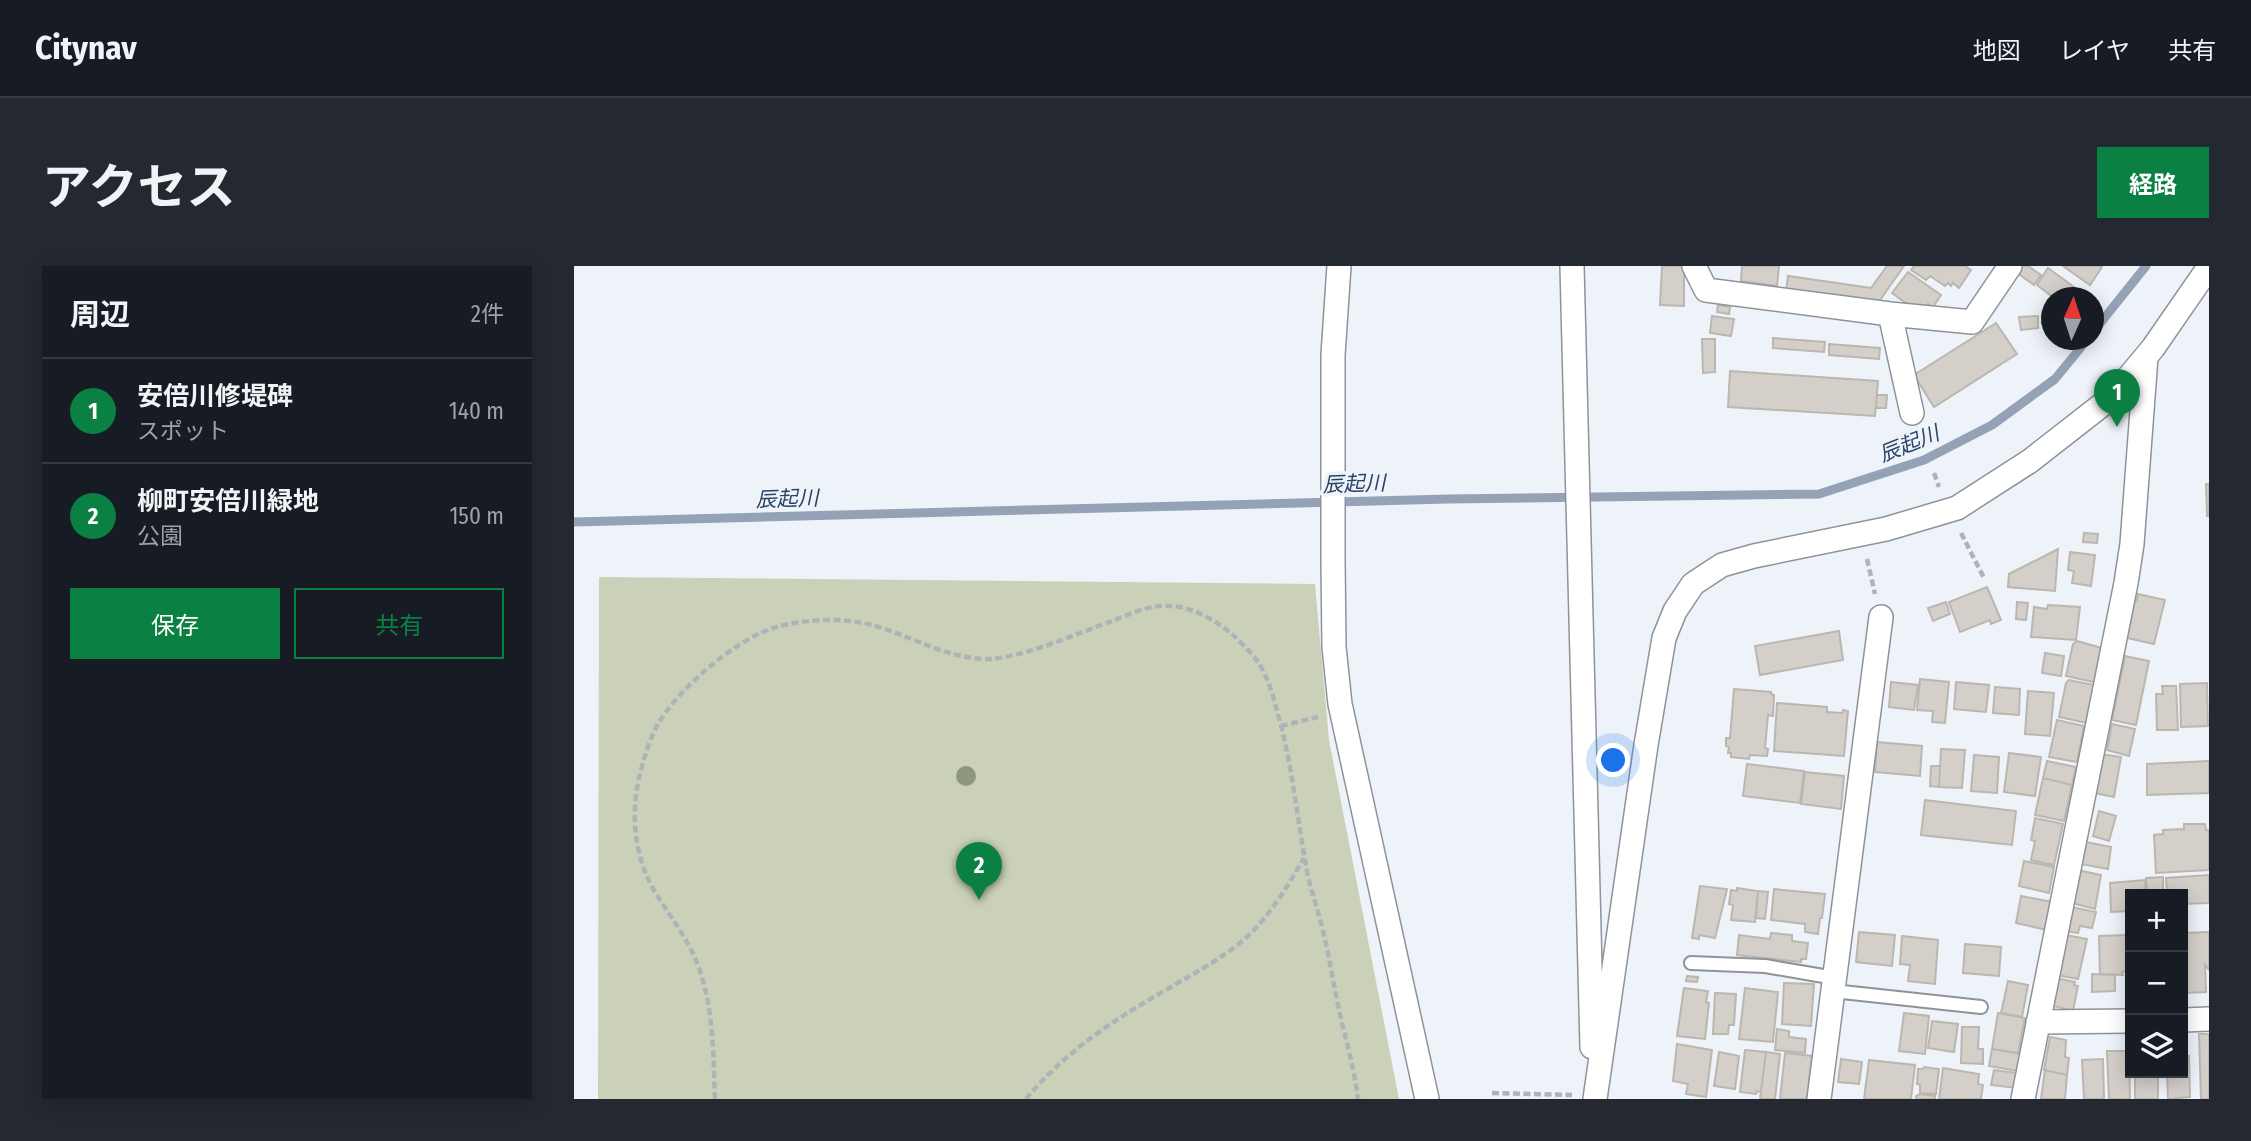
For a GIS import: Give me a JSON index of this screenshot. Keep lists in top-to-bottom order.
{
  "water": ["辰起川"],
  "north": "top",
  "page": {
    "header": "Citynav",
    "nav": ["地図", "レイヤ", "共有"],
    "title": "アクセス",
    "buttons": [
      "経路",
      ["保存", "共有"]
    ],
    "heading": ["周辺", "2件"],
    "list": [
      {
        "mark": "1",
        "name": "安倍川修堤碑",
        "note": "スポット",
        "value": "140 m"
      },
      {
        "mark": "2",
        "name": "柳町安倍川緑地",
        "note": "公園",
        "value": "150 m"
      }
    ],
    "pins": ["1", "2"],
    "map_buttons": ["+", "−"]
  }
}
